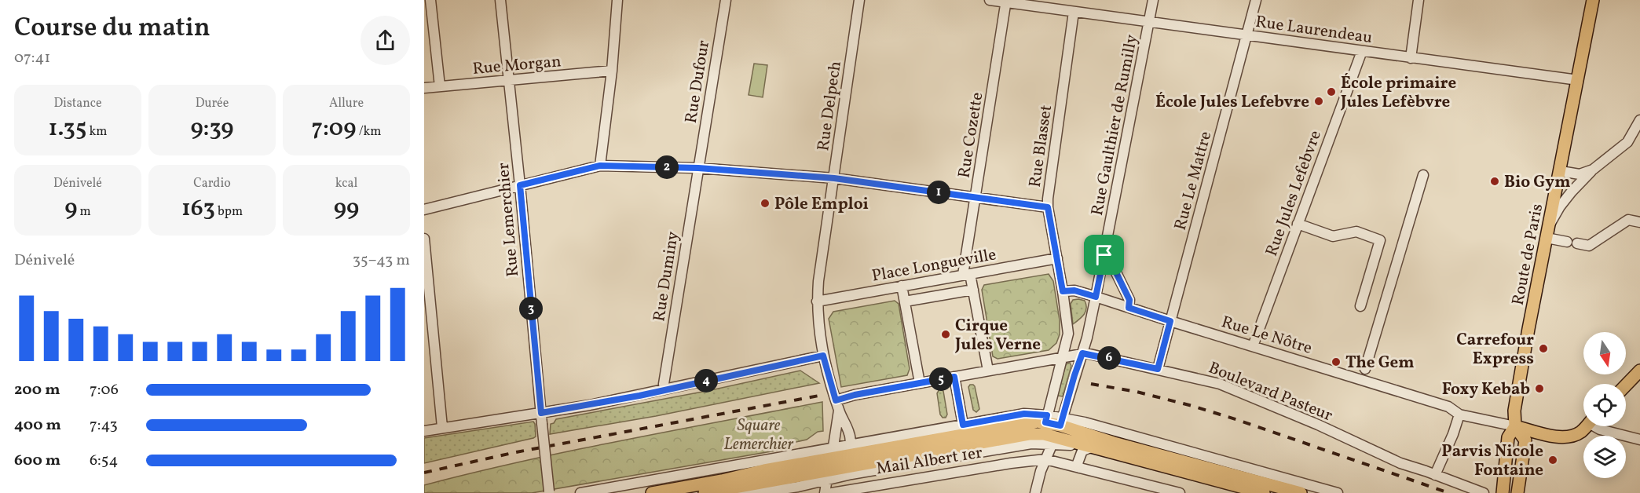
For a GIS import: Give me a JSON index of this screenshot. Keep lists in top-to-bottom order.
{
  "streets": {
    "main road": ["Route de Paris", "Mail Albert 1er"],
    "street": [
      "Rue Laurendeau",
      "Rue Morgan",
      "Rue Dufour",
      "Rue Delpech",
      "Rue Gaulthier de Rumilly",
      "Rue Cozette",
      "Rue Blasset",
      "Rue Le Mattre",
      "Rue Jules Lefebvre",
      "Rue Lemerchier",
      "Place Longueville",
      "Rue Duminy",
      "Rue Le Nôtre",
      "Boulevard Pasteur"
    ]
  },
  "crossings": [
    ["Rue Laurendeau", "Rue Gaulthier de Rumilly"],
    ["Rue Laurendeau", "Rue Cozette"],
    ["Rue Laurendeau", "Rue Blasset"],
    ["Rue Laurendeau", "Rue Le Mattre"],
    ["Rue Laurendeau", "Rue Jules Lefebvre"],
    ["Rue Laurendeau", "Route de Paris"],
    ["Rue Morgan", "Rue Lemerchier"],
    ["Rue Dufour", "Rue Duminy"],
    ["Rue Delpech", "Place Longueville"],
    ["Rue Delpech", "Boulevard Pasteur"],
    ["Rue Delpech", "Mail Albert 1er"],
    ["Rue Gaulthier de Rumilly", "Rue Blasset"],
    ["Rue Gaulthier de Rumilly", "Rue Le Nôtre"],
    ["Rue Gaulthier de Rumilly", "Boulevard Pasteur"],
    ["Rue Gaulthier de Rumilly", "Mail Albert 1er"],
    ["Rue Cozette", "Place Longueville"],
    ["Rue Blasset", "Place Longueville"],
    ["Rue Blasset", "Rue Le Nôtre"],
    ["Rue Blasset", "Boulevard Pasteur"],
    ["Rue Blasset", "Mail Albert 1er"],
    ["Rue Le Mattre", "Rue Le Nôtre"],
    ["Rue Le Mattre", "Boulevard Pasteur"],
    ["Rue Jules Lefebvre", "Rue Le Nôtre"],
    ["Route de Paris", "Rue Le Nôtre"]
  ],
  "parks": ["Square Lemerchier"],
  "places": [
    "École primaire Jules Lefèbvre",
    "École Jules Lefebvre",
    "Bio Gym",
    "Pôle Emploi",
    "Cirque Jules Verne",
    "Carrefour Express",
    "The Gem",
    "Foxy Kebab",
    "Parvis Nicole Fontaine"
  ],
  "north": "bottom",
  "page": {
    "heading": ["Course du matin", "07:41"],
    "stats": [
      ["Distance", "1.35 km"],
      ["Durée", "9:39"],
      ["Allure", "7:09 /km"],
      ["Dénivelé", "9 m"],
      ["Cardio", "163 bpm"],
      ["kcal", "99"]
    ],
    "pins": [
      "2",
      "1",
      "3",
      "6",
      "5",
      "4"
    ],
    "chart": ["Dénivelé", "35–43 m"],
    "list": [
      {
        "name": "200 m",
        "note": "7:06"
      },
      {
        "name": "400 m",
        "note": "7:43"
      },
      {
        "name": "600 m",
        "note": "6:54"
      }
    ]
  }
}
